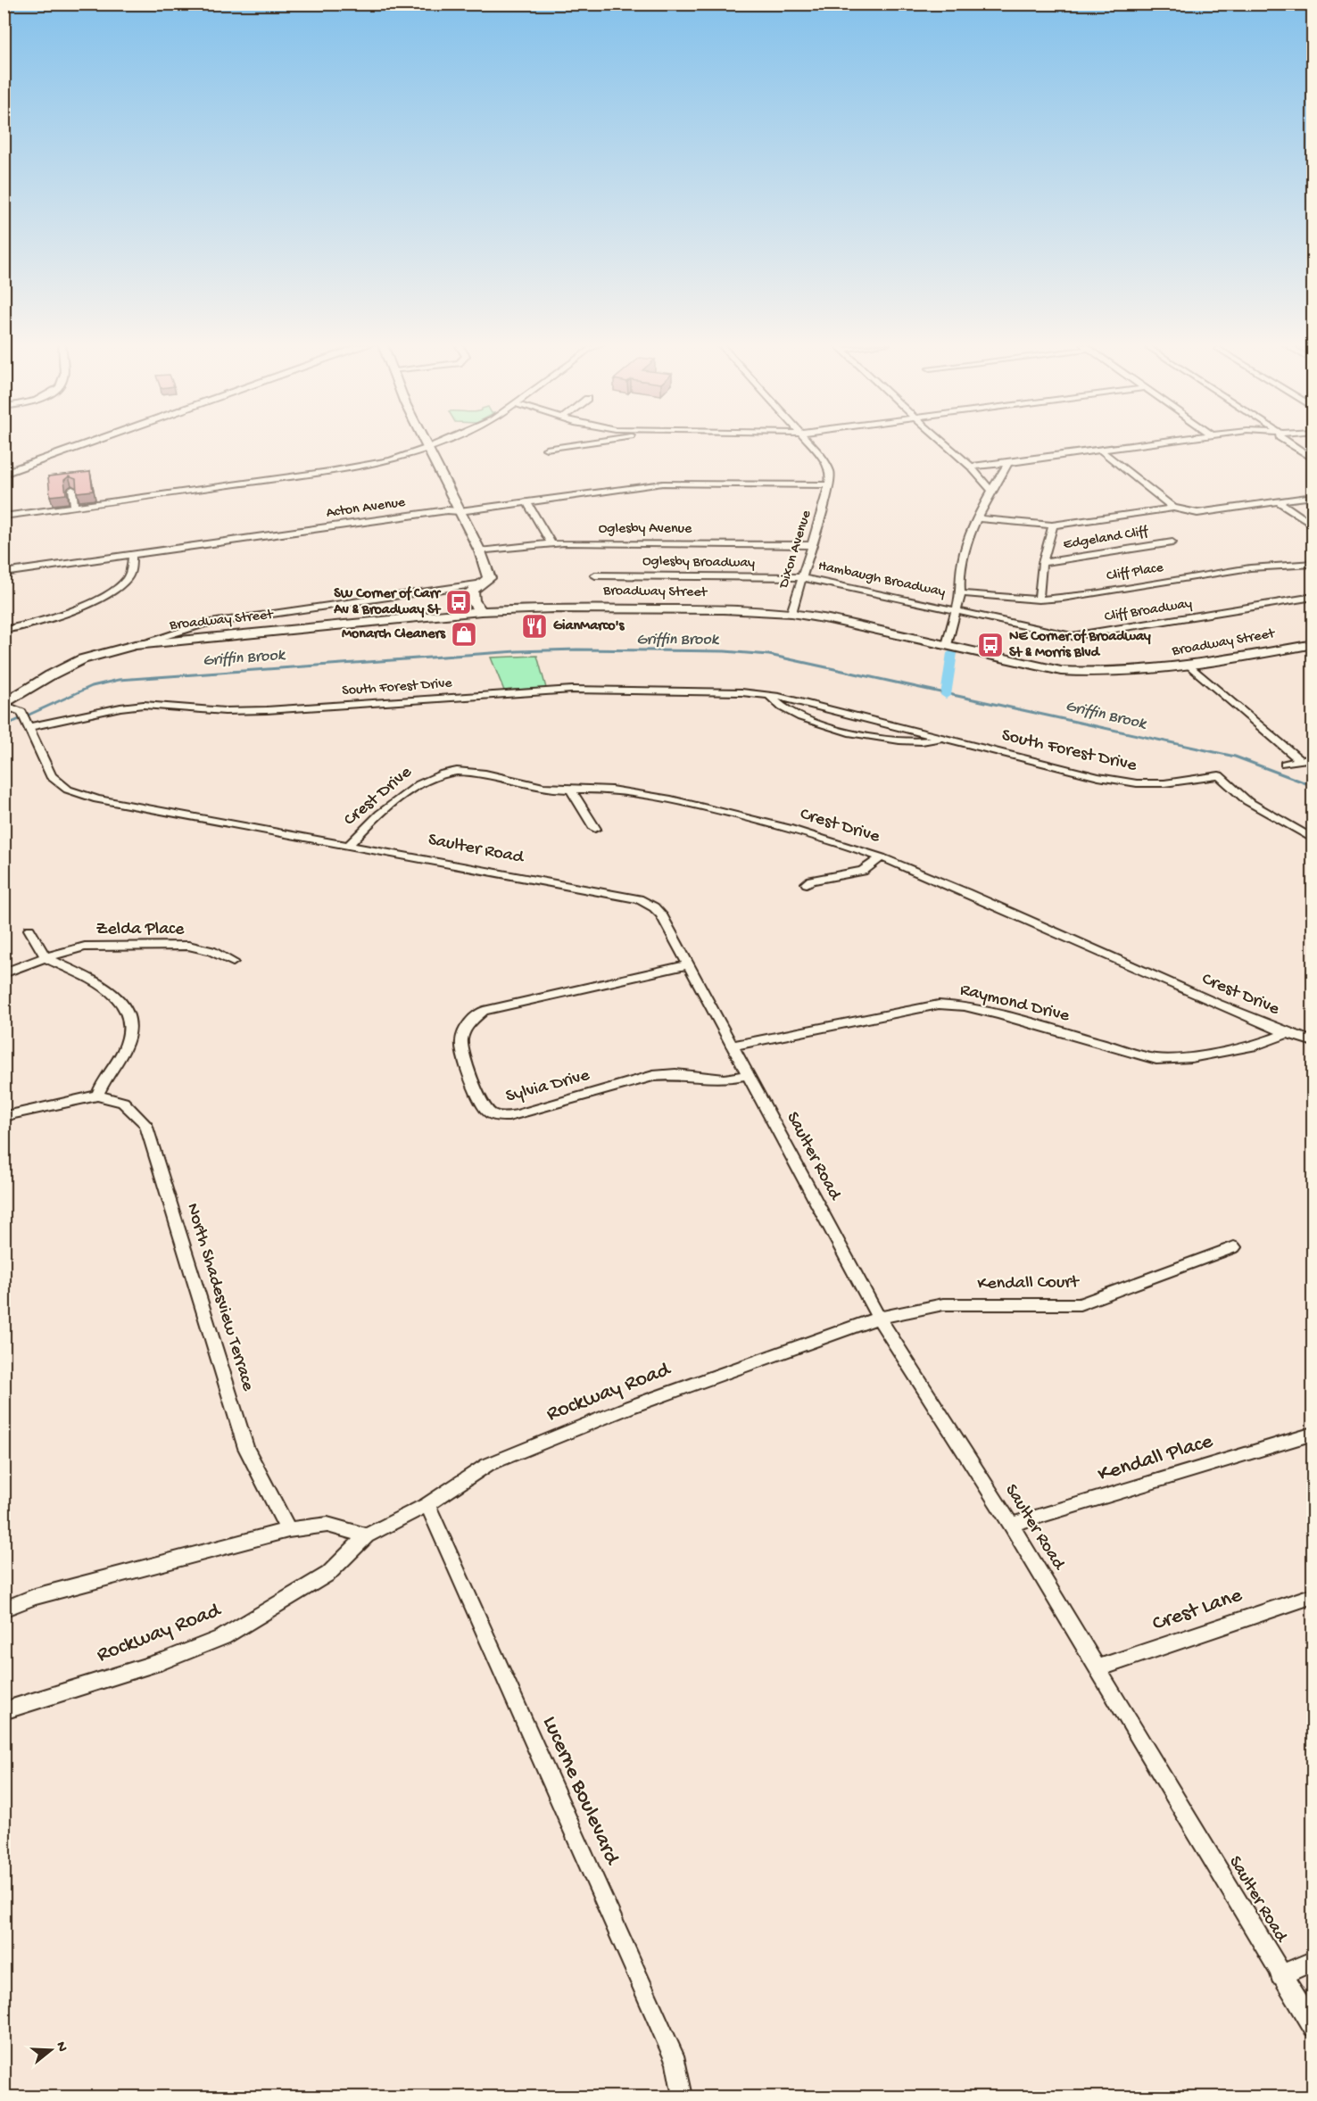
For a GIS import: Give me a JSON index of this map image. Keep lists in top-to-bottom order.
{
  "streets": {
    "street": [
      "Acton Avenue",
      "Oglesby Avenue",
      "Edgeland Cliff",
      "Dixon Avenue",
      "Oglesby Broadway",
      "Cliff Place",
      "Hambaugh Broadway",
      "Broadway Street",
      "Cliff Broadway",
      "South Forest Drive",
      "Crest Drive",
      "Saulter Road",
      "Zelda Place",
      "Raymond Drive",
      "Sylvia Drive",
      "Kendall Court",
      "North Shadesview Terrace",
      "Rockway Road",
      "Kendall Place",
      "Crest Lane",
      "Lucerne Boulevard"
    ]
  },
  "crossings": [
    ["Acton Avenue", "Dixon Avenue"],
    ["Oglesby Avenue", "Dixon Avenue"],
    ["Dixon Avenue", "Oglesby Broadway"],
    ["Dixon Avenue", "Hambaugh Broadway"],
    ["Dixon Avenue", "Broadway Street"],
    ["Oglesby Broadway", "Hambaugh Broadway"],
    ["Hambaugh Broadway", "Cliff Broadway"],
    ["South Forest Drive", "Saulter Road"],
    ["Crest Drive", "Saulter Road"],
    ["Crest Drive", "Raymond Drive"],
    ["Saulter Road", "Raymond Drive"],
    ["Saulter Road", "Sylvia Drive"],
    ["Saulter Road", "Kendall Court"],
    ["Saulter Road", "Rockway Road"],
    ["Saulter Road", "Kendall Place"],
    ["Saulter Road", "Crest Lane"],
    ["Kendall Court", "Rockway Road"],
    ["Rockway Road", "Lucerne Boulevard"]
  ],
  "water": ["Griffin Brook"],
  "places": {
    "bus stop": ["SW Corner of Carr Av & Broadway St", "NE Corner of Broadway St & Morris Blvd"],
    "restaurant": ["GianMarco's"],
    "shop": ["Monarch Cleaners"]
  },
  "north": "right"
}
